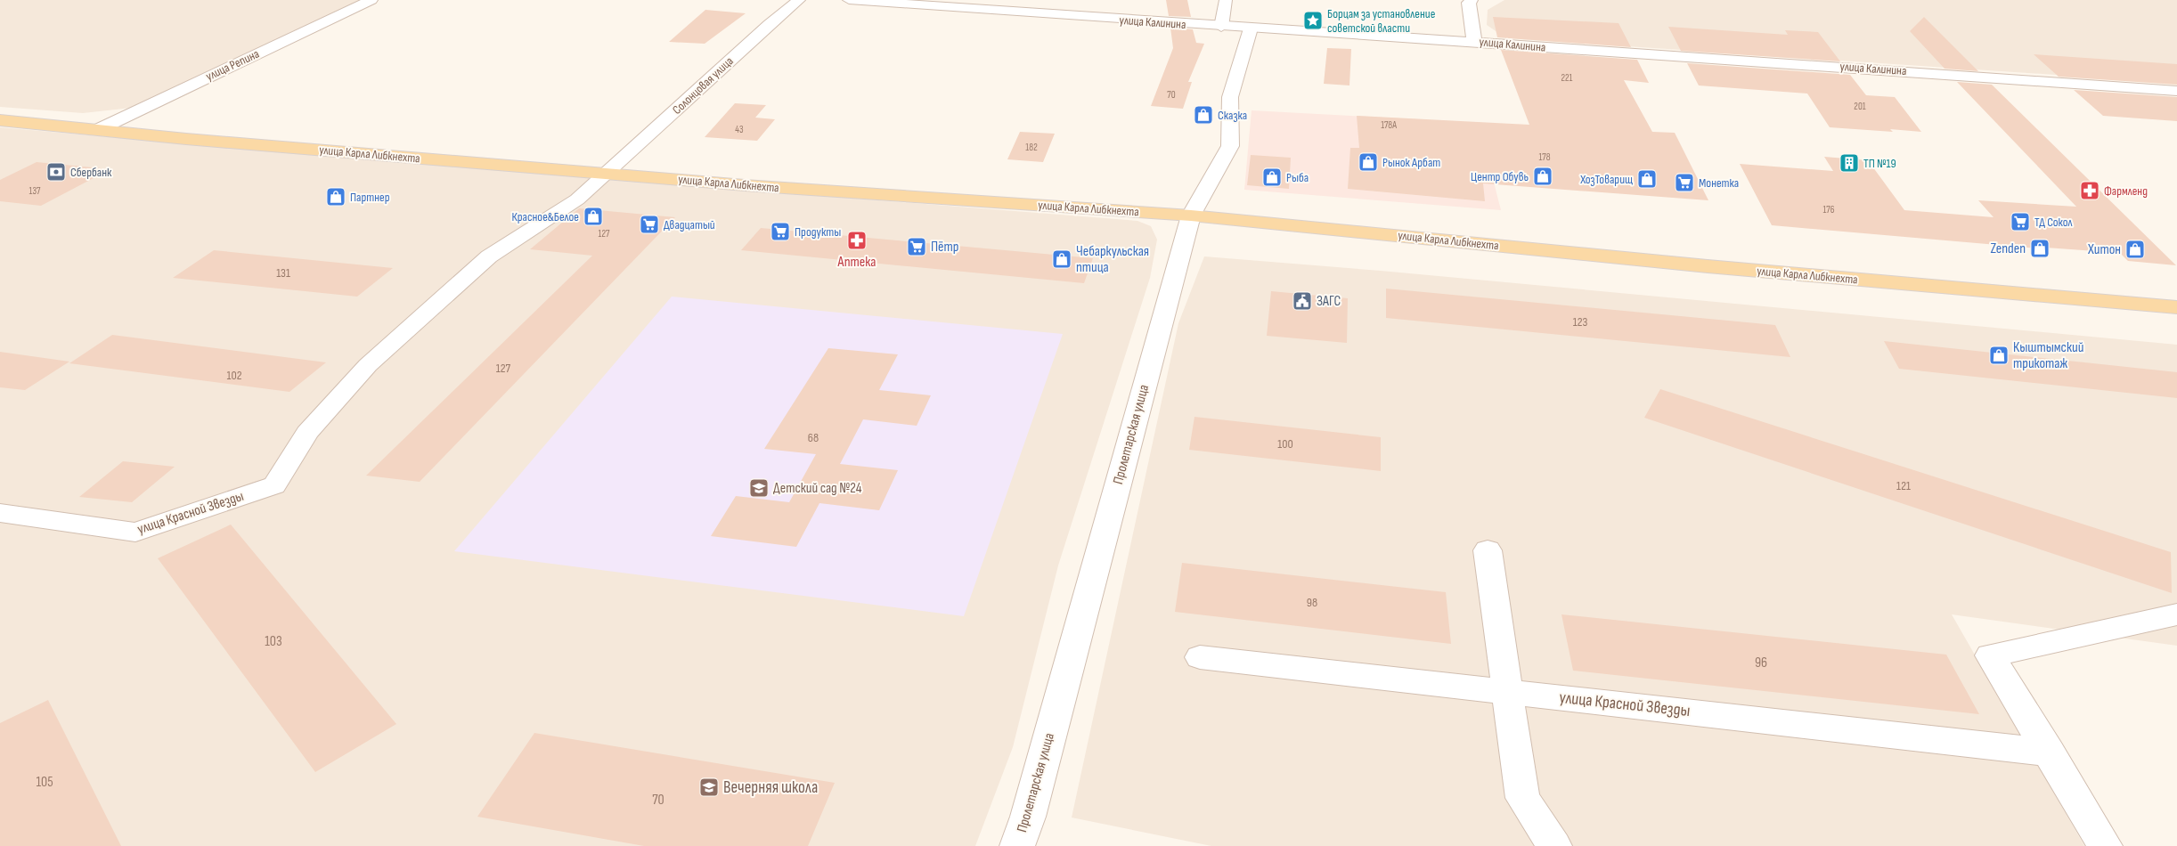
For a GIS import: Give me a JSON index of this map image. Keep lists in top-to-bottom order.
{
  "streets": {
    "main road": ["улица Карла Либкнехта"],
    "street": [
      "улица Калинина",
      "улица Репина",
      "Солонцовая улица",
      "Пролетарская улица",
      "улица Красной Звезды"
    ]
  },
  "crossings": [
    ["улица Калинина", "Пролетарская улица"],
    ["улица Репина", "улица Карла Либкнехта"],
    ["Солонцовая улица", "улица Карла Либкнехта"],
    ["Солонцовая улица", "улица Красной Звезды"],
    ["улица Карла Либкнехта", "Пролетарская улица"]
  ],
  "places": {
    "place": ["Борцам за установление советской власти"],
    "shop": [
      "Сказка",
      "Рынок Арбат",
      "Центр Обувь",
      "Рыба",
      "ХозТоварищ",
      "Партнер",
      "Красное&Белое",
      "Zenden",
      "Хитон",
      "Чебаркульская птица",
      "Кыштымский трикотаж"
    ],
    "building": ["ТП №19"],
    "bank": ["Сбербанк"],
    "supermarket": [
      "Монетка",
      "ТД Сокол",
      "Двадцатый",
      "Продукты",
      "Пётр"
    ],
    "pharmacy": ["Фармленд", "Аптека"],
    "public building": ["ЗАГС"],
    "school or university": ["Детский сад №24", "Вечерняя школа"]
  },
  "house_numbers": [
    "221",
    "70",
    "201",
    "178А",
    "43",
    "182",
    "178",
    "137",
    "176",
    "127",
    "131",
    "123",
    "127",
    "102",
    "68",
    "100",
    "121",
    "98",
    "103",
    "96",
    "105",
    "70"
  ]
}
